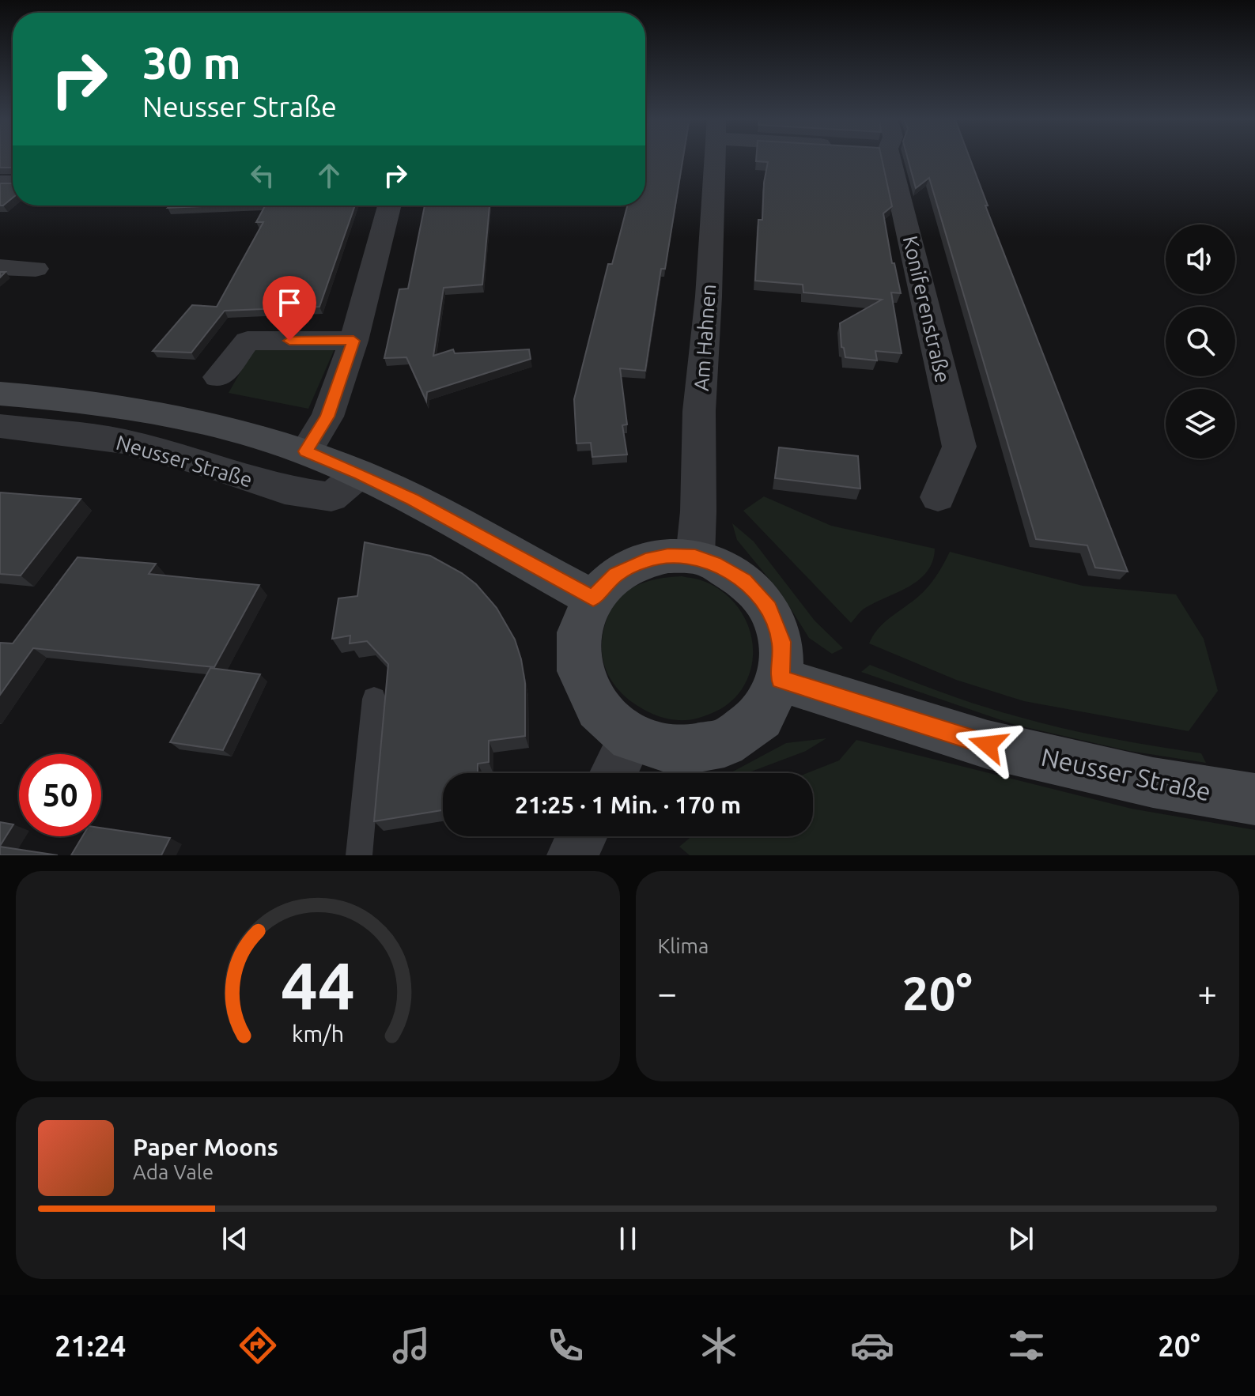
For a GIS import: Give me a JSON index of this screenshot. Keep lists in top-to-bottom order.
{
  "streets": {
    "main road": ["Neusser Straße"],
    "street": ["Koniferenstraße", "Am Hahnen"]
  },
  "crossings": [
    ["Am Hahnen", "Neusser Straße"]
  ],
  "page": {
    "turn": ["30 m", "Neusser Straße"],
    "limit": "50",
    "trip": "21:25 · 1 Min. · 170 m",
    "tile": "Klima",
    "heat": ["−", "20°", "+"],
    "song": ["Paper Moons", "Ada Vale"],
    "tabs": ["21:24", "20°"],
    "gauge": ["44", "km/h"]
  }
}
